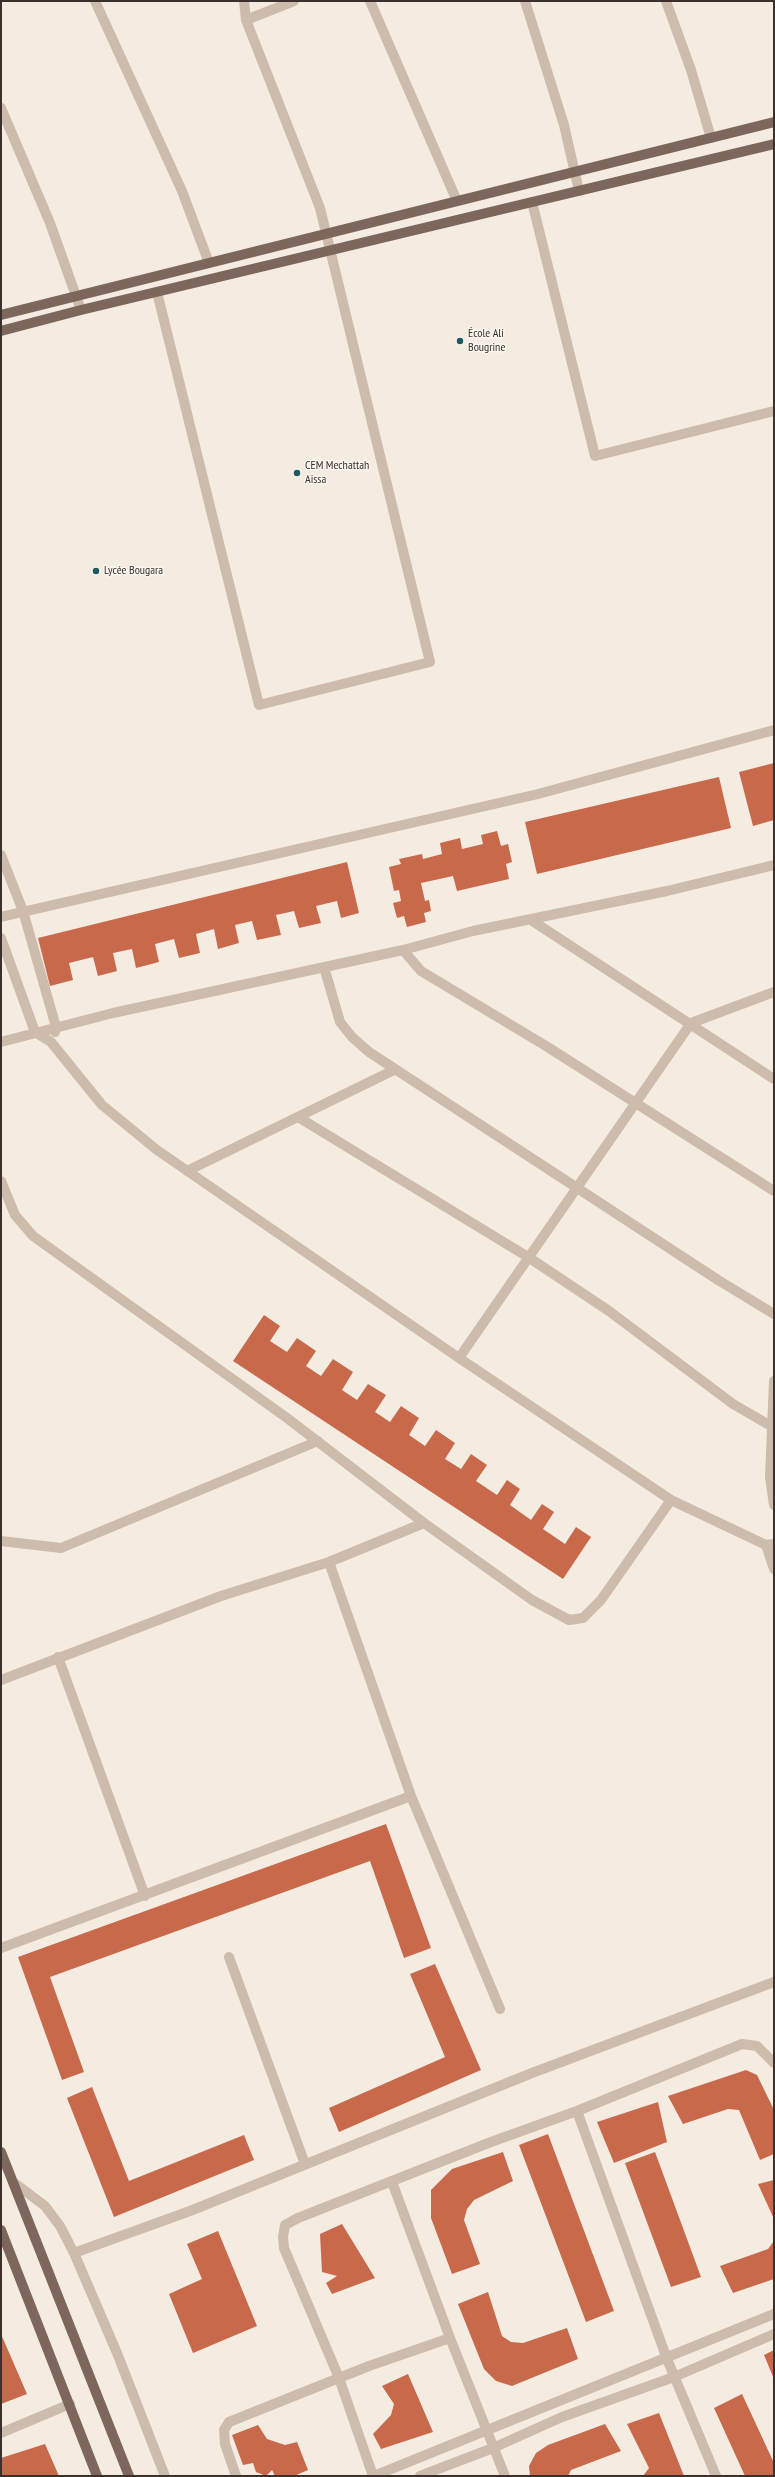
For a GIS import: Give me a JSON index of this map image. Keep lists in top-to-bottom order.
{
  "places": ["École Ali Bougrine", "CEM Mechattah Aissa", "Lycée Bougara"]
}
